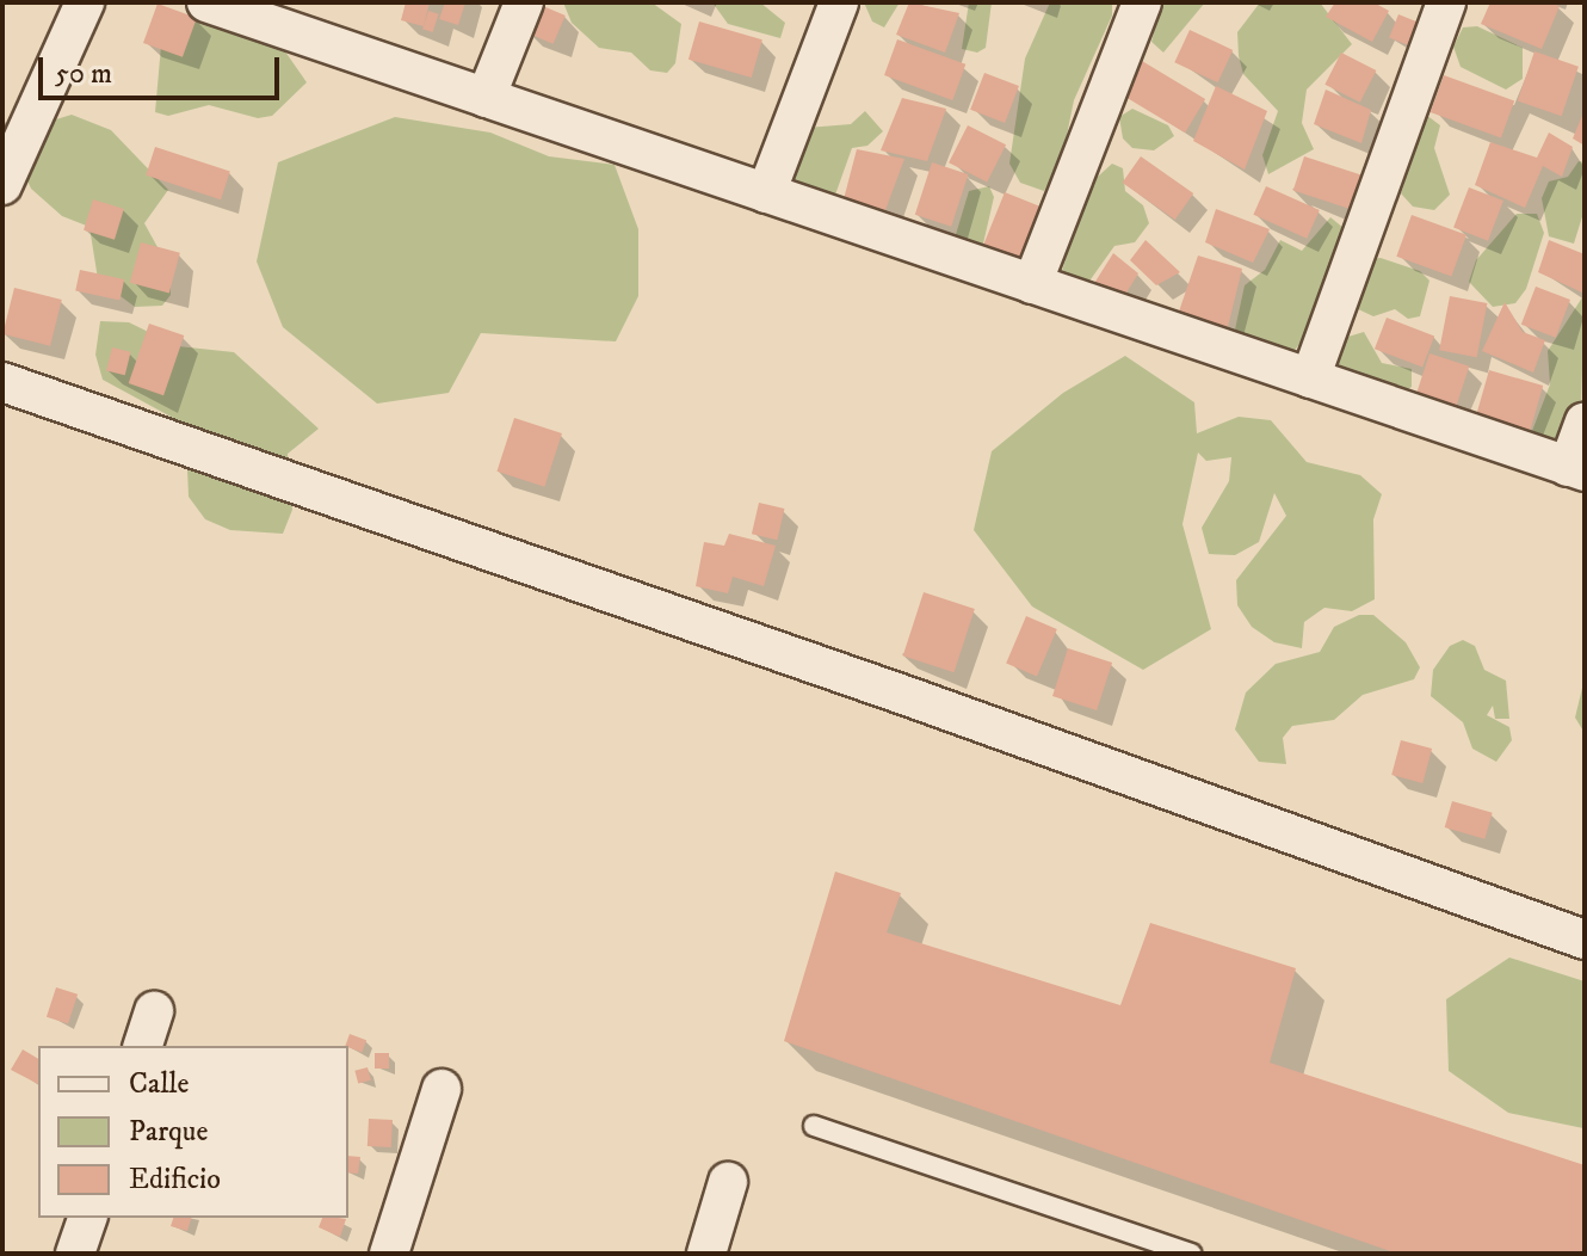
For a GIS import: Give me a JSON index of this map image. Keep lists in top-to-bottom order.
{
  "legend": ["Calle", "Parque", "Edificio"],
  "scale_bar": "50 m"
}
